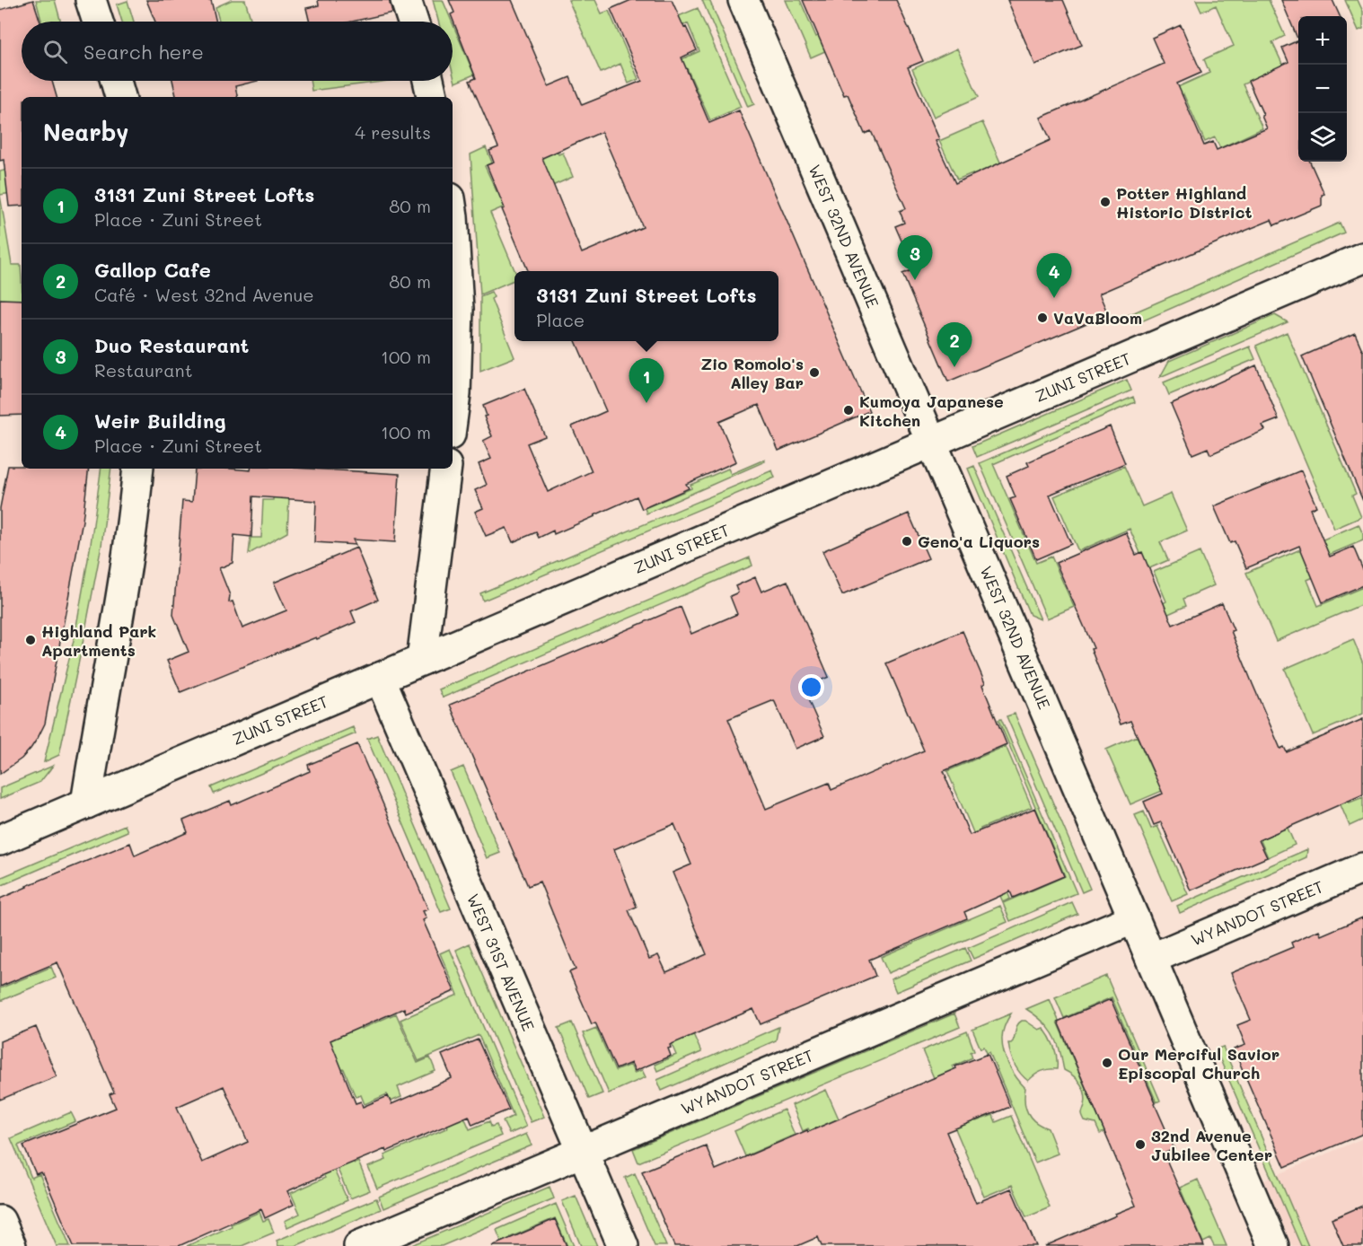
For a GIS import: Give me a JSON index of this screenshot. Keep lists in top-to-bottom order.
{
  "streets": {
    "street": [
      "WEST 32ND AVENUE",
      "ZUNI STREET",
      "WYANDOT STREET",
      "WEST 31ST AVENUE"
    ]
  },
  "crossings": [
    ["WEST 32ND AVENUE", "ZUNI STREET"],
    ["WEST 32ND AVENUE", "WYANDOT STREET"],
    ["ZUNI STREET", "WEST 31ST AVENUE"],
    ["WYANDOT STREET", "WEST 31ST AVENUE"]
  ],
  "places": [
    "Potter Highland Historic District",
    "VaVaBloom",
    "Zio Romolo's Alley Bar",
    "Kumoya Japanese Kitchen",
    "Geno'a Liquors",
    "Highland Park Apartments",
    "Our Merciful Savior Episcopal Church",
    "32nd Avenue Jubilee Center"
  ],
  "page": {
    "map_buttons": ["+", "−"],
    "search": "Search here",
    "heading": ["Nearby", "4 results"],
    "list": [
      {
        "mark": "1",
        "name": "3131 Zuni Street Lofts",
        "note": "Place · Zuni Street",
        "value": "80 m"
      },
      {
        "mark": "2",
        "name": "Gallop Cafe",
        "note": "Café · West 32nd Avenue",
        "value": "80 m"
      },
      {
        "mark": "3",
        "name": "Duo Restaurant",
        "note": "Restaurant",
        "value": "100 m"
      },
      {
        "mark": "4",
        "name": "Weir Building",
        "note": "Place · Zuni Street",
        "value": "100 m"
      }
    ],
    "pins": [
      "3",
      "4",
      "2",
      "1"
    ],
    "popup": ["3131 Zuni Street Lofts", "Place"]
  }
}
